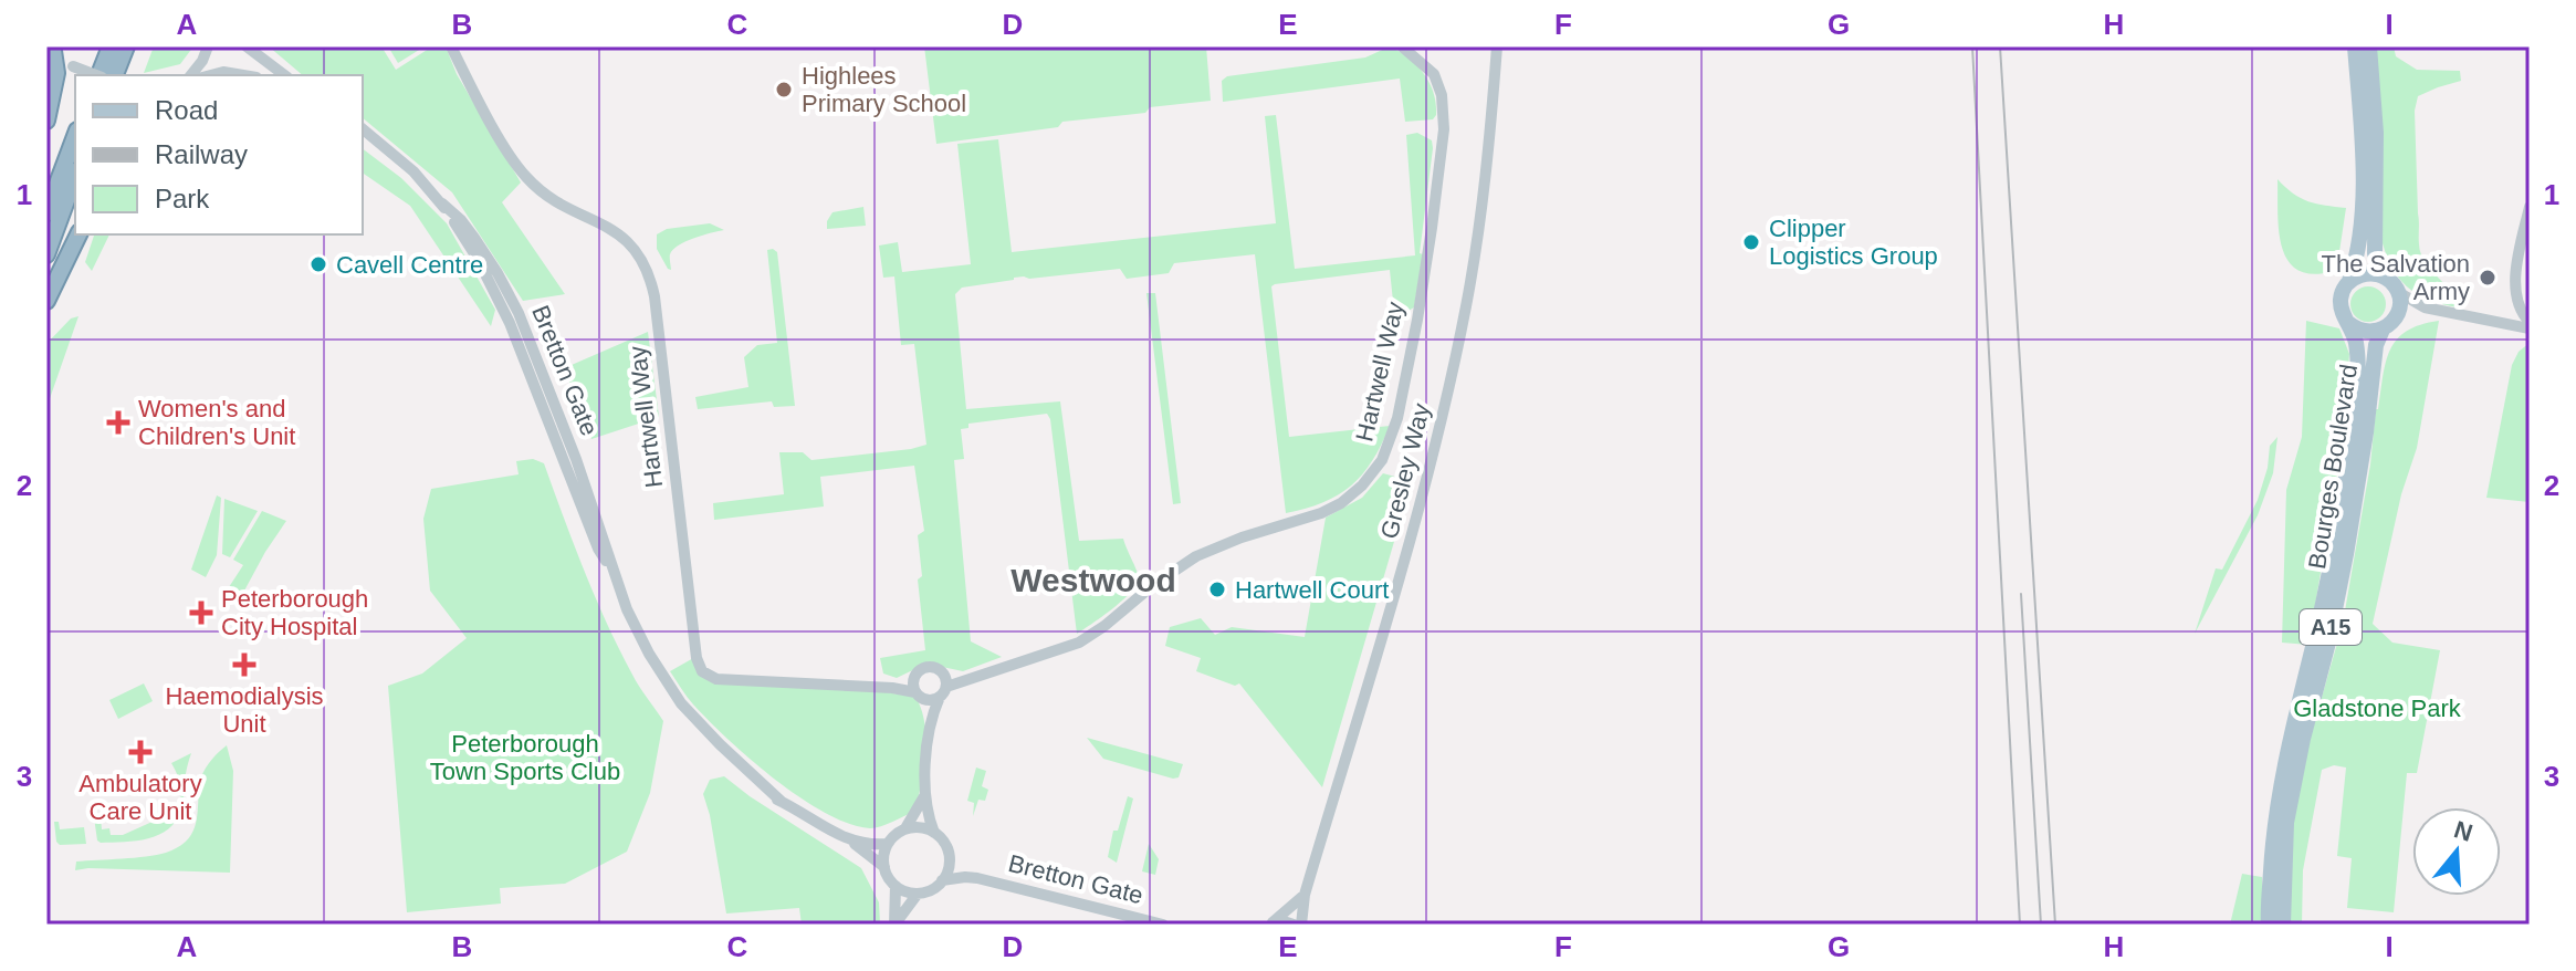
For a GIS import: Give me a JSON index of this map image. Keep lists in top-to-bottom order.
{
  "streets": {
    "main road": ["Bourges Boulevard", "A15"],
    "street": ["Bretton Gate", "Hartwell Way", "Gresley Way"]
  },
  "districts": ["Westwood"],
  "parks": ["Gladstone Park", "Peterborough Town Sports Club"],
  "places": {
    "other": [
      "Highlees Primary School",
      "Clipper Logistics Group",
      "Cavell Centre",
      "The Salvation Army",
      "Hartwell Court"
    ],
    "health": [
      "Women's and Children's Unit",
      "Peterborough City Hospital",
      "Haemodialysis Unit",
      "Ambulatory Care Unit"
    ]
  },
  "legend": ["Road", "Railway", "Park"],
  "north": "top",
  "grid": {
    "columns": [
      "A",
      "B",
      "C",
      "D",
      "E",
      "F",
      "G",
      "H",
      "I"
    ],
    "rows": ["1", "2", "3"]
  }
}
